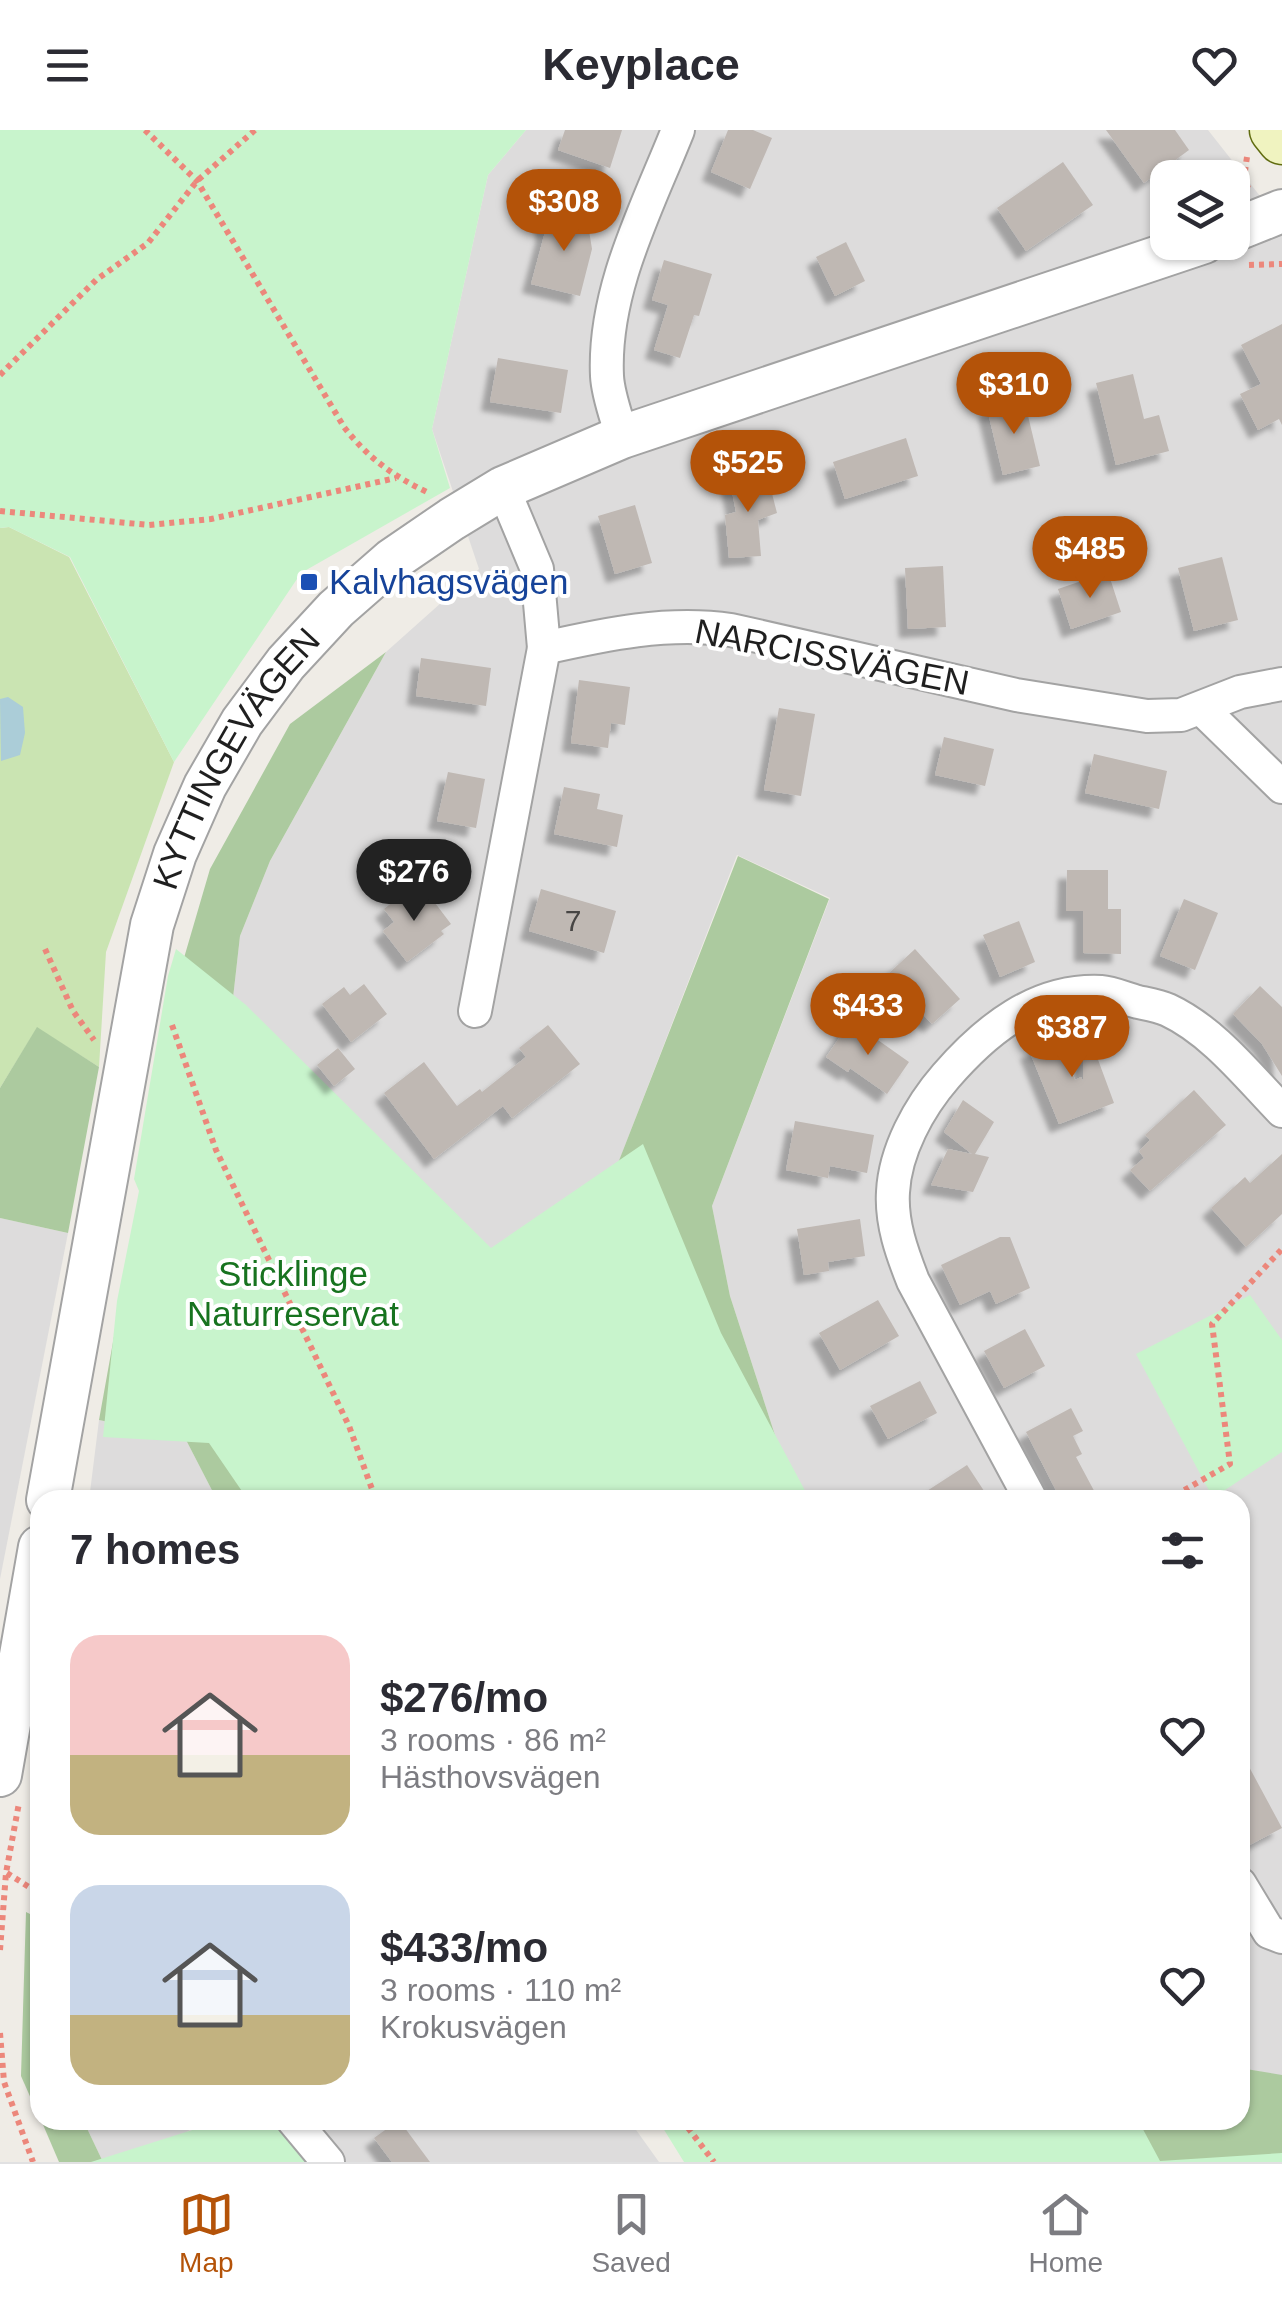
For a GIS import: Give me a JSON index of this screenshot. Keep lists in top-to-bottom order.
{
  "streets": {
    "street": ["NARCISSVÄGEN", "KYTTINGEVÄGEN"]
  },
  "parks": ["Sticklinge Naturreservat"],
  "places": {
    "transit": ["Kalvhagsvägen"]
  },
  "house_numbers": ["7"],
  "page": {
    "header": "Keyplace",
    "price": [
      "$308",
      "$310",
      "$525",
      "$485",
      "$276",
      "$433",
      "$387"
    ],
    "heading": "7 homes",
    "list": [
      {
        "name": "$276/mo",
        "note": "3 rooms · 86 m² · Hästhovsvägen"
      },
      {
        "name": "$433/mo",
        "note": "3 rooms · 110 m² · Krokusvägen"
      }
    ],
    "tabs": ["Map", "Saved", "Home"]
  }
}
